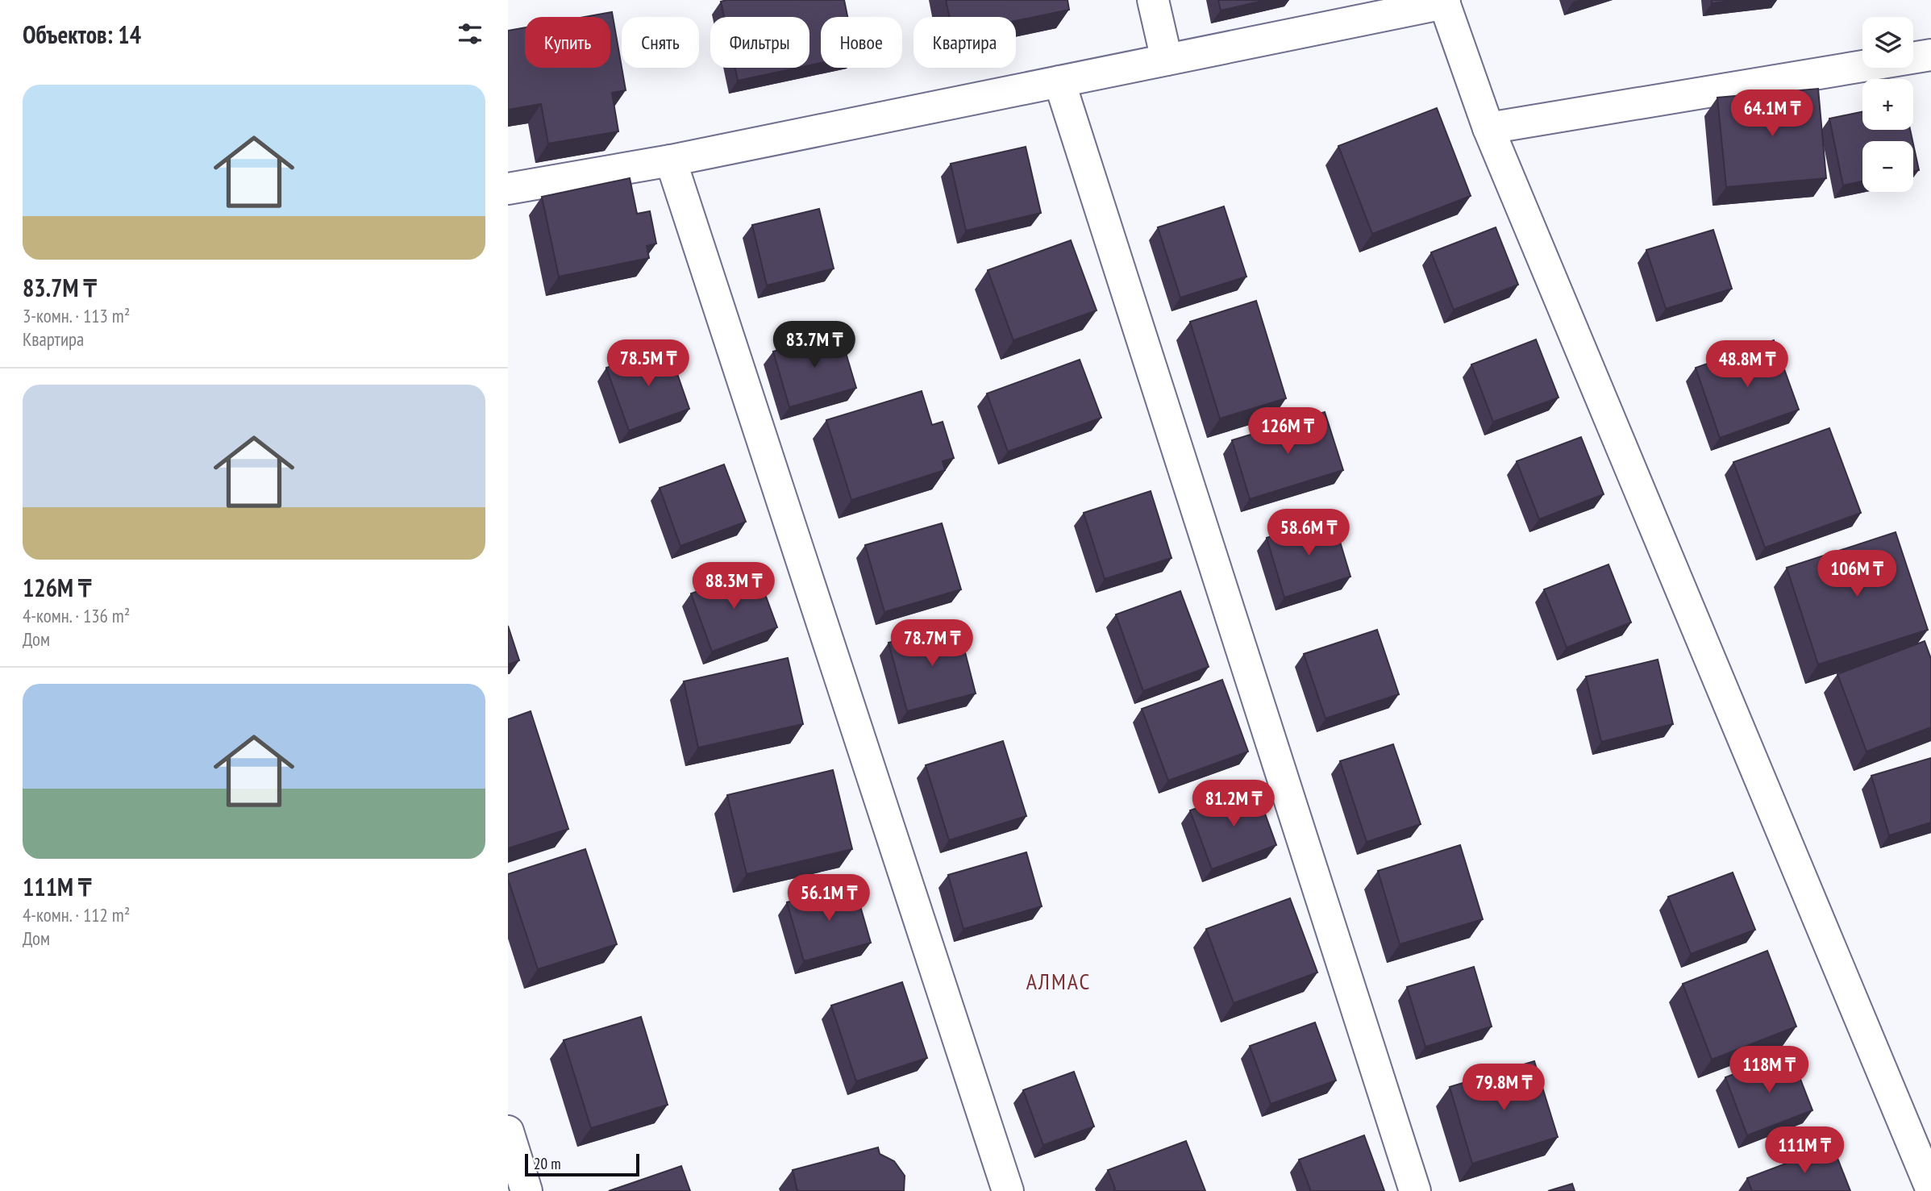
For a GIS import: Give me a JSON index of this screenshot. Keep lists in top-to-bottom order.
{
  "districts": ["АЛМАС"],
  "scale_bar": "20 m",
  "page": {
    "heading": "Объектов: 14",
    "map_buttons": ["+", "−"],
    "chip": [
      "Купить",
      "Снять",
      "Фильтры",
      "Новое",
      "Квартира"
    ],
    "list": [
      {
        "name": "83.7M ₸",
        "note": "3-комн. · 113 m² · Квартира"
      },
      {
        "name": "126M ₸",
        "note": "4-комн. · 136 m² · Дом"
      },
      {
        "name": "111M ₸",
        "note": "4-комн. · 112 m² · Дом"
      }
    ],
    "price": [
      "64.1M ₸",
      "83.7M ₸",
      "78.5M ₸",
      "48.8M ₸",
      "126M ₸",
      "58.6M ₸",
      "106M ₸",
      "88.3M ₸",
      "78.7M ₸",
      "81.2M ₸",
      "56.1M ₸",
      "118M ₸",
      "79.8M ₸",
      "111M ₸"
    ],
    "scale": "20 m"
  }
}
